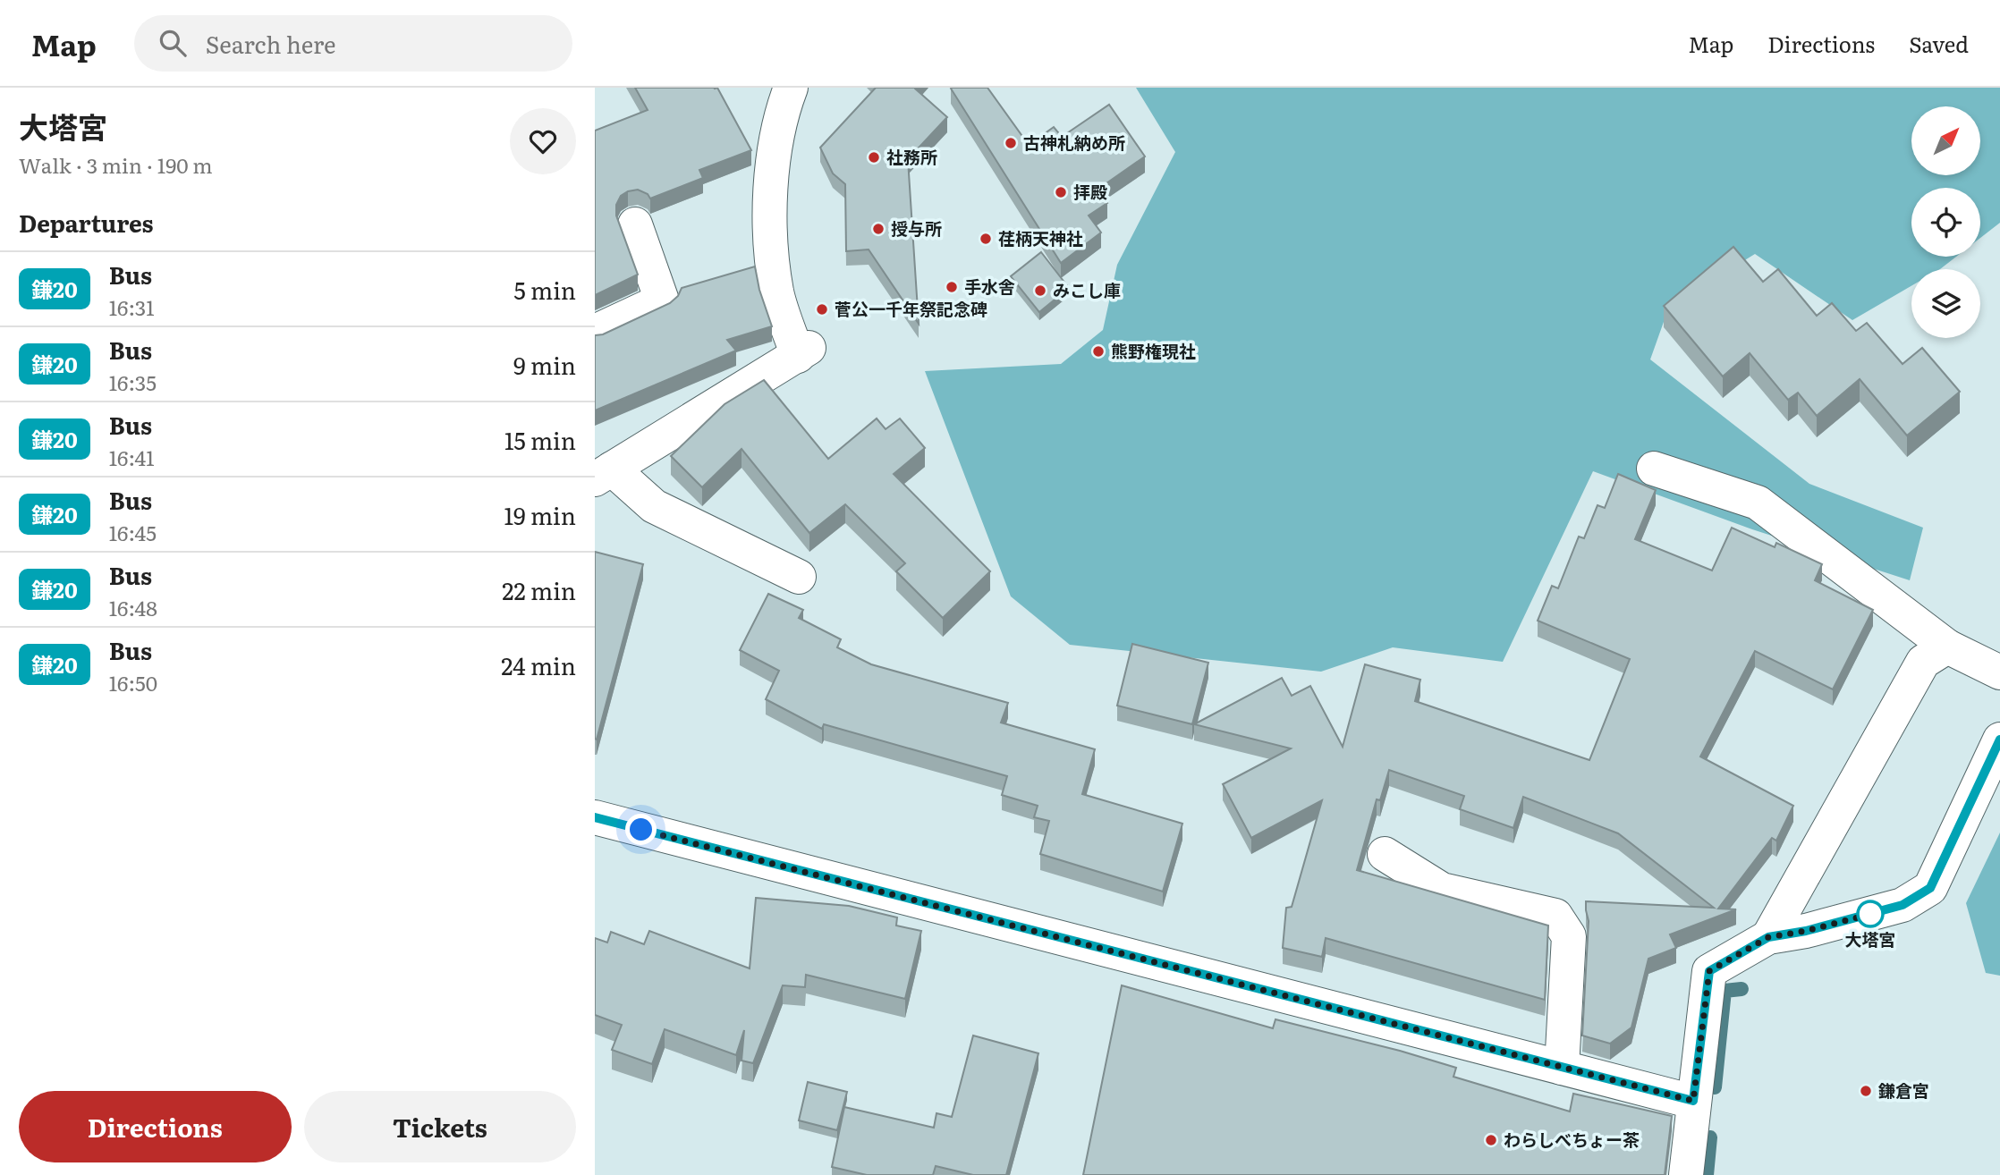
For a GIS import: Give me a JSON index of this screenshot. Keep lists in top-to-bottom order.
{
  "places": [
    "古神札納め所",
    "社務所",
    "拝殿",
    "授与所",
    "荏柄天神社",
    "手水舎",
    "みこし庫",
    "菅公一千年祭記念碑",
    "熊野権現社",
    "大塔宮",
    "鎌倉宮",
    "わらしべちょー茶"
  ],
  "lines": ["bus line 鎌20"],
  "north": "top right",
  "page": {
    "header": "Map",
    "search": "Search here",
    "nav": ["Map", "Directions", "Saved"],
    "heading": [
      ["大塔宮", "Walk · 3 min · 190 m"],
      "Departures"
    ],
    "list": [
      {
        "mark": "鎌20",
        "name": "Bus",
        "note": "16:31",
        "value": "5 min"
      },
      {
        "mark": "鎌20",
        "name": "Bus",
        "note": "16:35",
        "value": "9 min"
      },
      {
        "mark": "鎌20",
        "name": "Bus",
        "note": "16:41",
        "value": "15 min"
      },
      {
        "mark": "鎌20",
        "name": "Bus",
        "note": "16:45",
        "value": "19 min"
      },
      {
        "mark": "鎌20",
        "name": "Bus",
        "note": "16:48",
        "value": "22 min"
      },
      {
        "mark": "鎌20",
        "name": "Bus",
        "note": "16:50",
        "value": "24 min"
      }
    ],
    "buttons": ["Directions", "Tickets"]
  }
}
